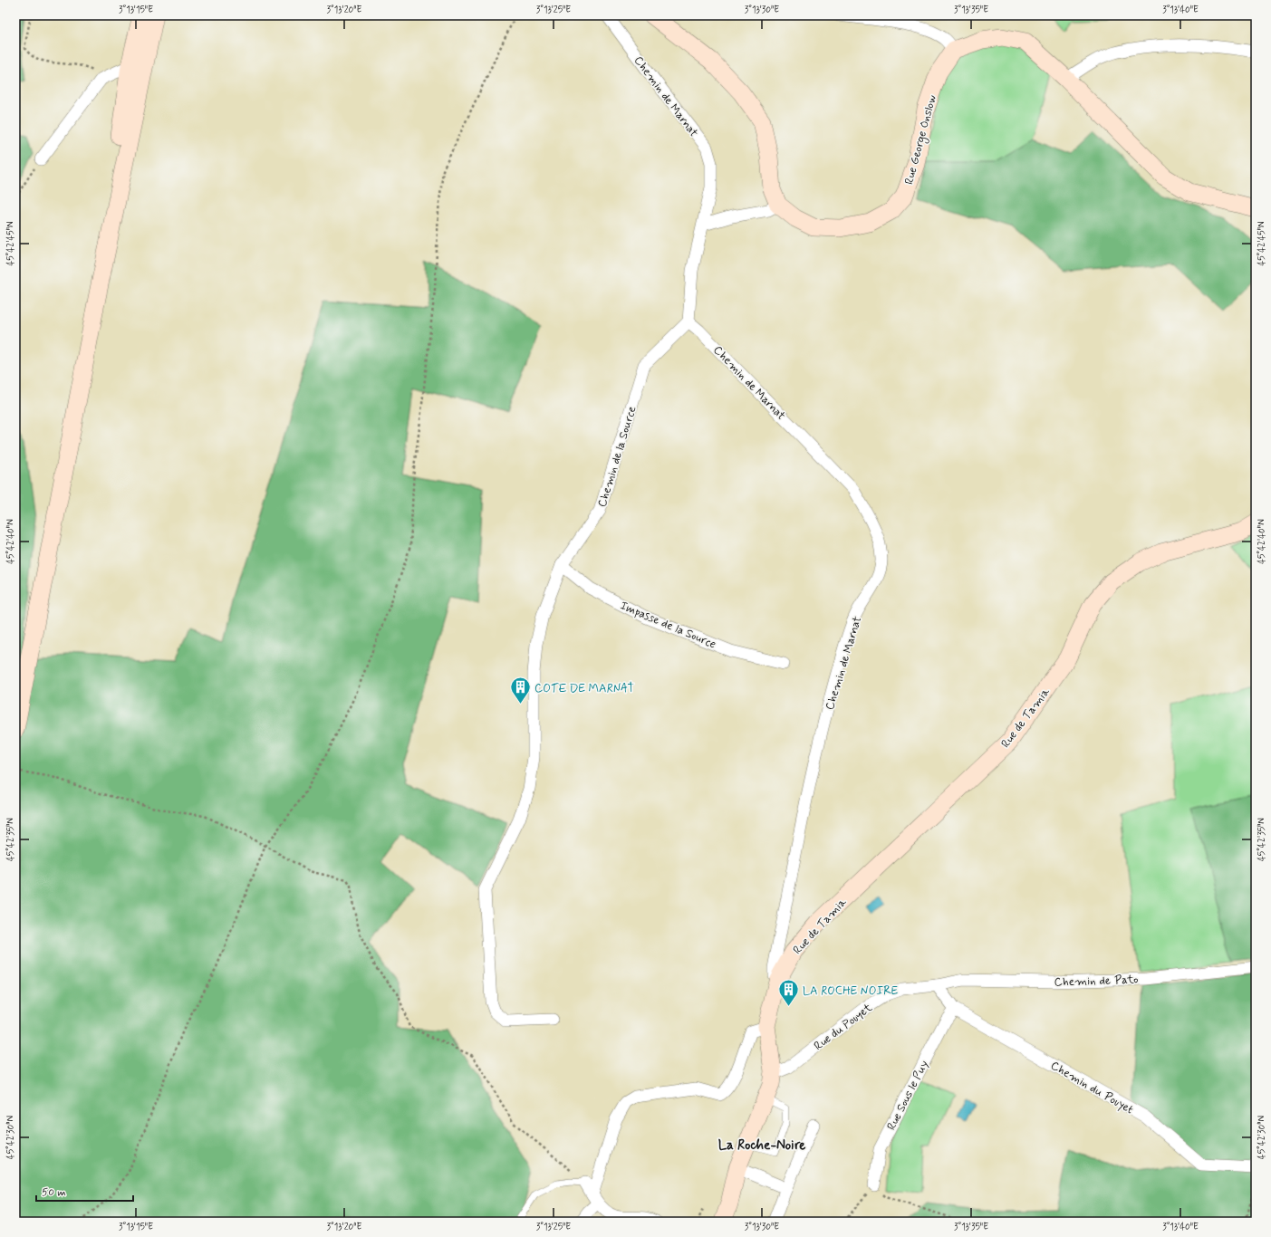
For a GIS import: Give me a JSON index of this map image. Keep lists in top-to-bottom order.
{
  "streets": {
    "street": [
      "Chemin de Marnat",
      "Rue George Onslow",
      "Chemin de la Source",
      "Impasse de la Source",
      "Rue de Tamia",
      "Chemin de Pato",
      "Rue du Pouyet",
      "Chemin du Pouyet",
      "Rue Sous le Puy"
    ]
  },
  "crossings": [
    ["Chemin de Marnat", "Chemin de la Source"],
    ["Chemin de Marnat", "Rue de Tamia"],
    ["Chemin de la Source", "Impasse de la Source"],
    ["Rue de Tamia", "Rue du Pouyet"],
    ["Chemin de Pato", "Rue du Pouyet"],
    ["Chemin de Pato", "Chemin du Pouyet"],
    ["Rue du Pouyet", "Chemin du Pouyet"],
    ["Chemin du Pouyet", "Rue Sous le Puy"]
  ],
  "districts": ["La Roche-Noire"],
  "places": {
    "building": ["COTE DE MARNAT", "LA ROCHE NOIRE"]
  },
  "scale_bar": "50 m",
  "coordinates": [
    "3°13'15\"E",
    "3°13'20\"E",
    "3°13'25\"E",
    "3°13'30\"E",
    "3°13'35\"E",
    "3°13'40\"E",
    "45°42'45\"N",
    "45°42'40\"N",
    "45°42'35\"N",
    "45°42'30\"N"
  ]
}
